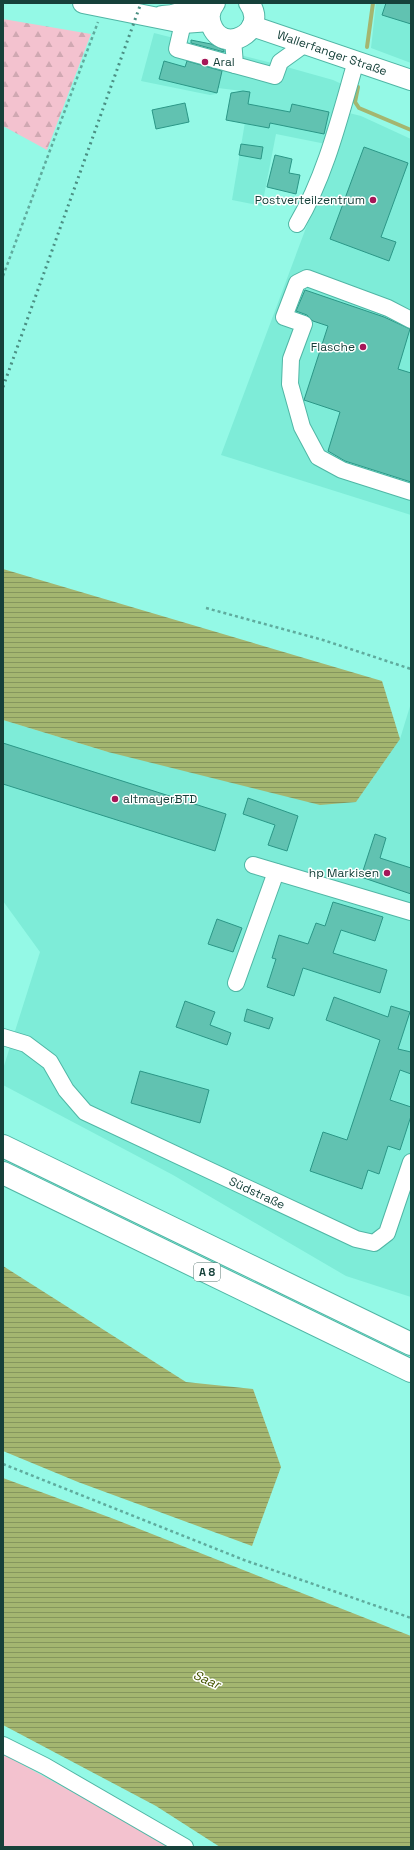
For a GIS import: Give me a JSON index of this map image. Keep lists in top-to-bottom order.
{
  "streets": {
    "highway": ["A 8"],
    "main road": ["Wallerfanger Straße"],
    "street": ["Südstraße"]
  },
  "water": ["Saar"],
  "places": [
    "Aral",
    "Postverteilzentrum",
    "Flasche",
    "altmayerBTD",
    "hp Markisen"
  ]
}
